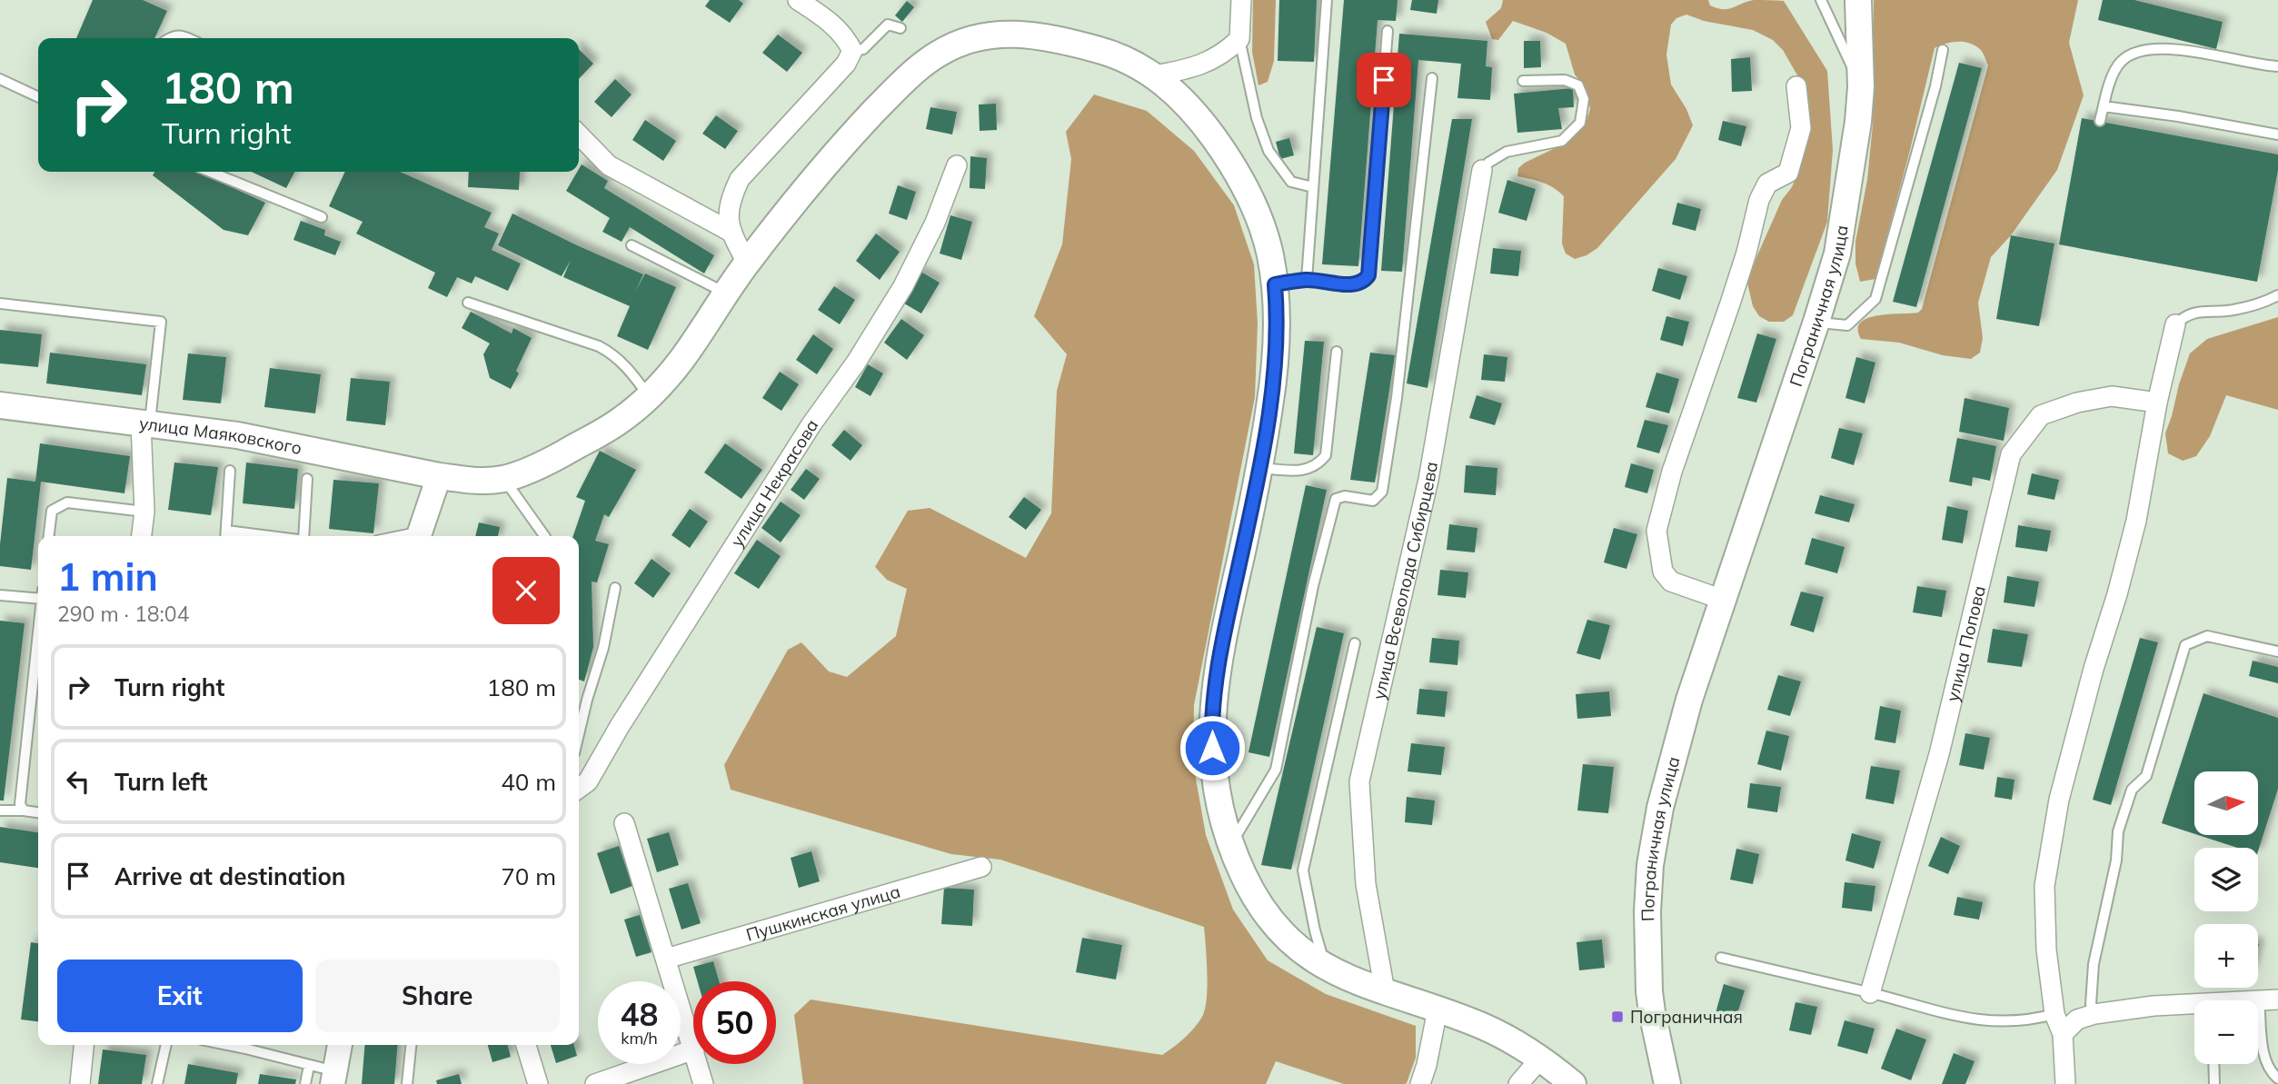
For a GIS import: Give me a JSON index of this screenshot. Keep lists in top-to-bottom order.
{
  "streets": {
    "main road": ["Пограничная улица", "улица Маяковского"],
    "street": [
      "улица Некрасова",
      "улица Всеволода Сибирцева",
      "улица Попова",
      "Пушкинская улица"
    ]
  },
  "crossings": [
    ["улица Маяковского", "улица Всеволода Сибирцева"]
  ],
  "places": {
    "transit": ["Пограничная"]
  },
  "north": "right",
  "page": {
    "turn": ["180 m", "Turn right"],
    "heading": ["1 min", "290 m · 18:04"],
    "list": [
      {
        "name": "Turn right",
        "value": "180 m"
      },
      {
        "name": "Turn left",
        "value": "40 m"
      },
      {
        "name": "Arrive at destination",
        "value": "70 m"
      }
    ],
    "map_buttons": ["+", "−"],
    "buttons": ["Exit", "Share"],
    "speed": "48 km/h",
    "limit": "50"
  }
}
